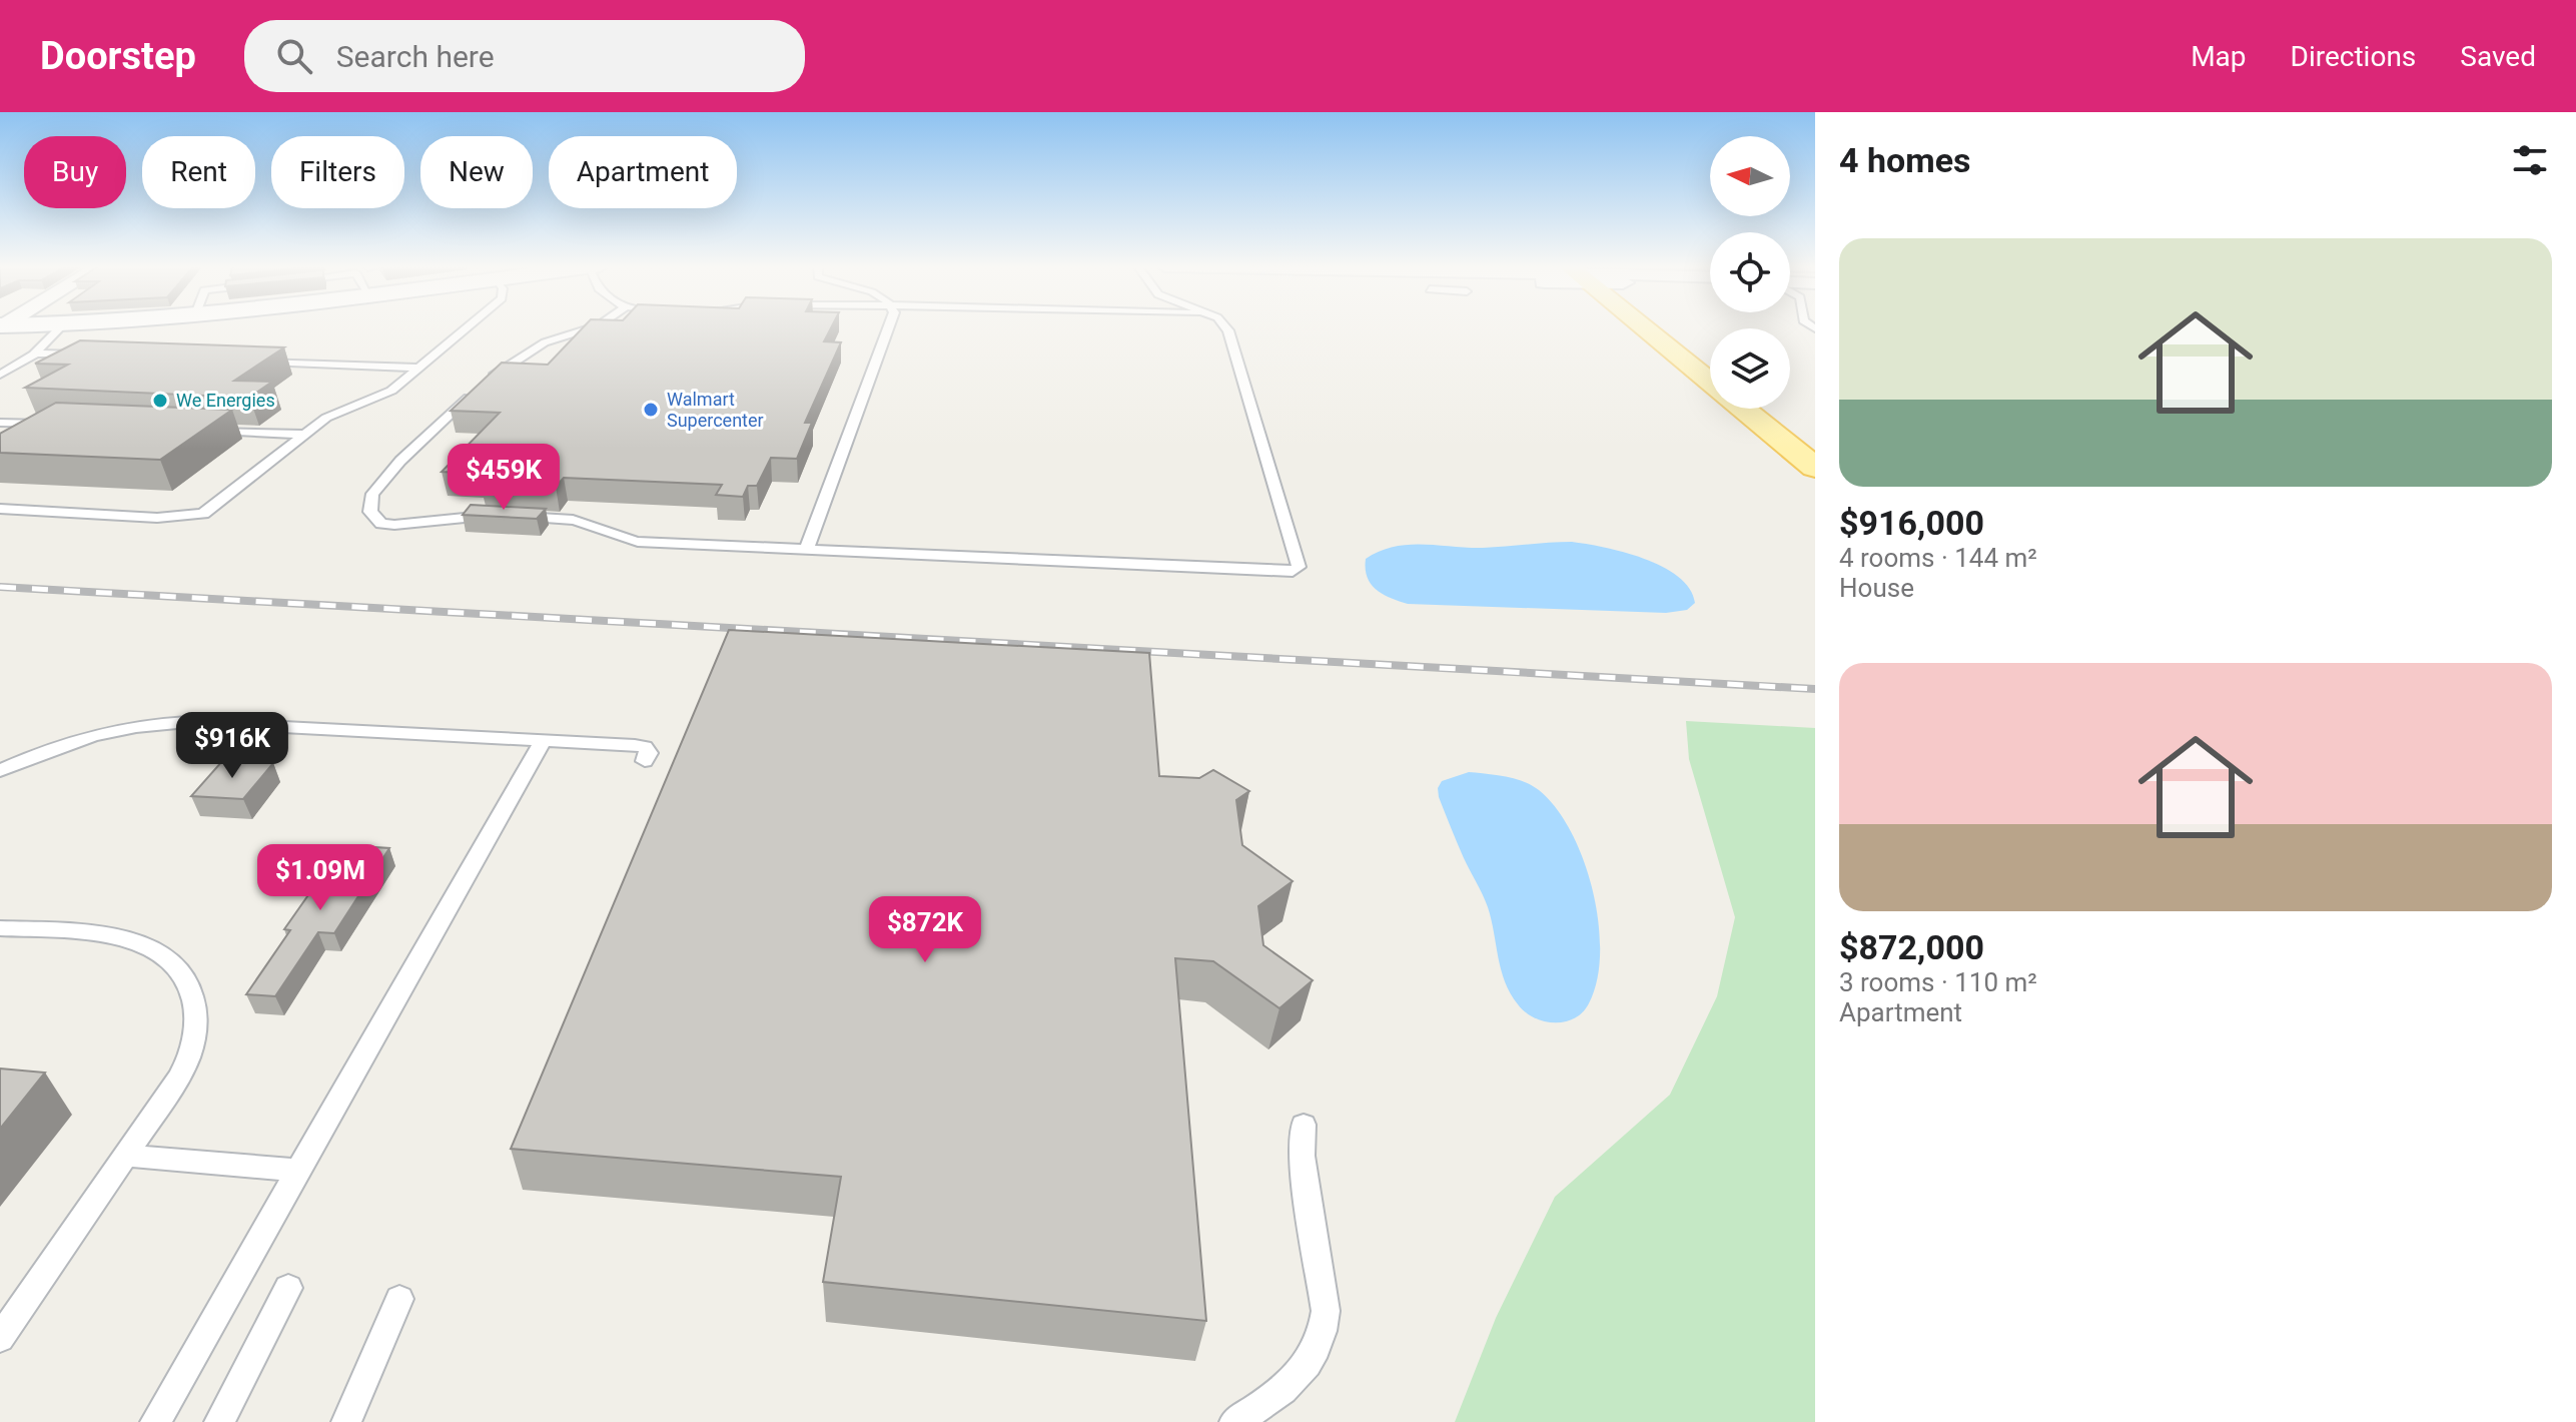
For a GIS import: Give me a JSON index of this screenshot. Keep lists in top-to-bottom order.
{
  "places": ["We Energies", "Walmart Supercenter"],
  "north": "left",
  "page": {
    "header": "Doorstep",
    "search": "Search here",
    "nav": ["Map", "Directions", "Saved"],
    "heading": "4 homes",
    "chip": [
      "Buy",
      "Rent",
      "Filters",
      "New",
      "Apartment"
    ],
    "list": [
      {
        "name": "$916,000",
        "note": "4 rooms · 144 m² · House"
      },
      {
        "name": "$872,000",
        "note": "3 rooms · 110 m² · Apartment"
      }
    ],
    "price": [
      "$459K",
      "$916K",
      "$1.09M",
      "$872K"
    ]
  }
}
